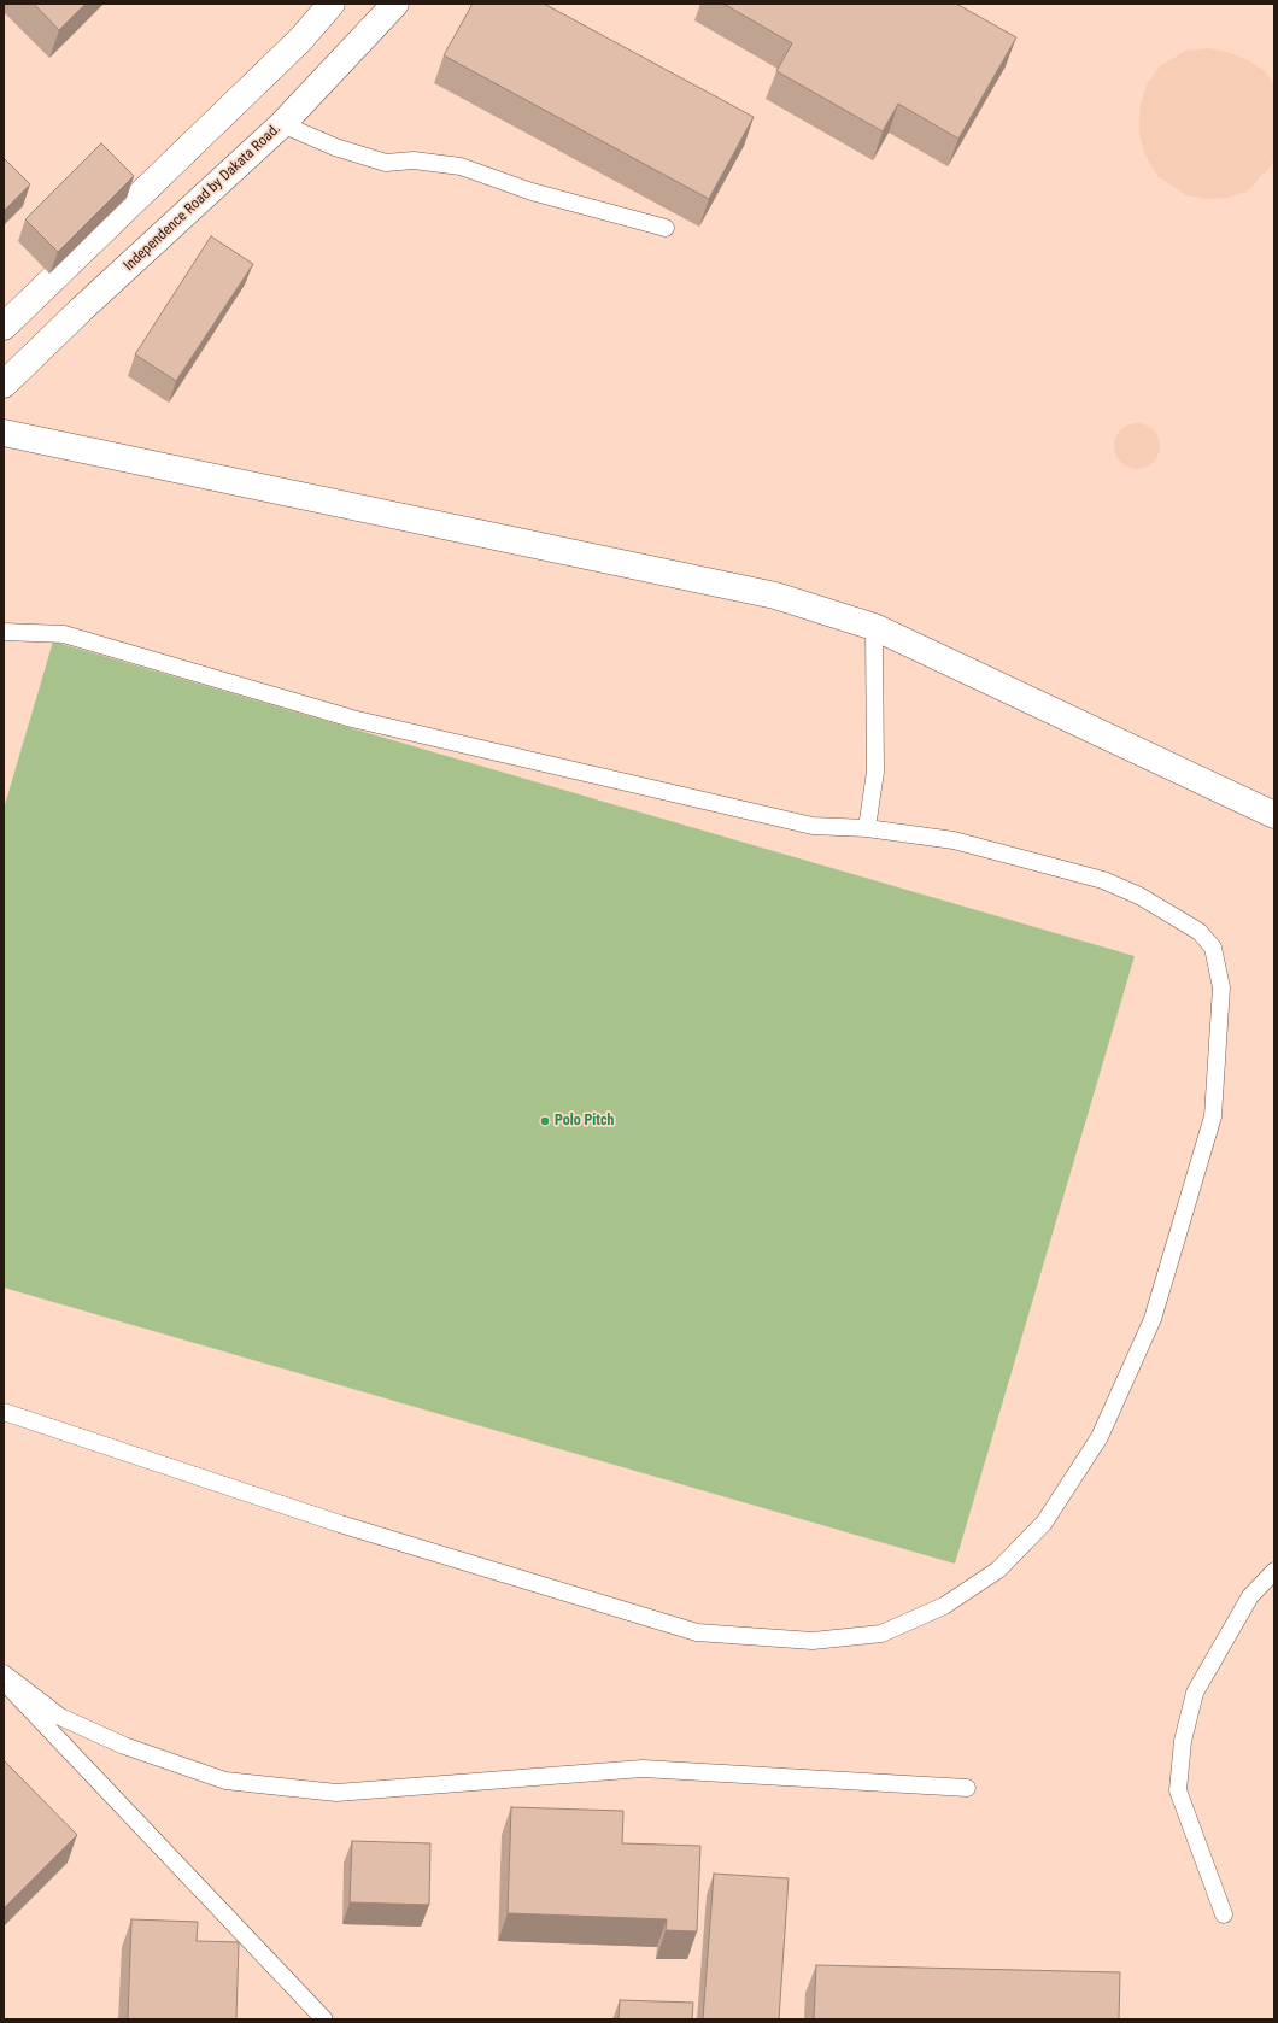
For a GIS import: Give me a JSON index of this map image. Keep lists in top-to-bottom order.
{
  "streets": {
    "street": ["Independence Road by Dakata Road."]
  },
  "places": ["Polo Pitch"]
}
